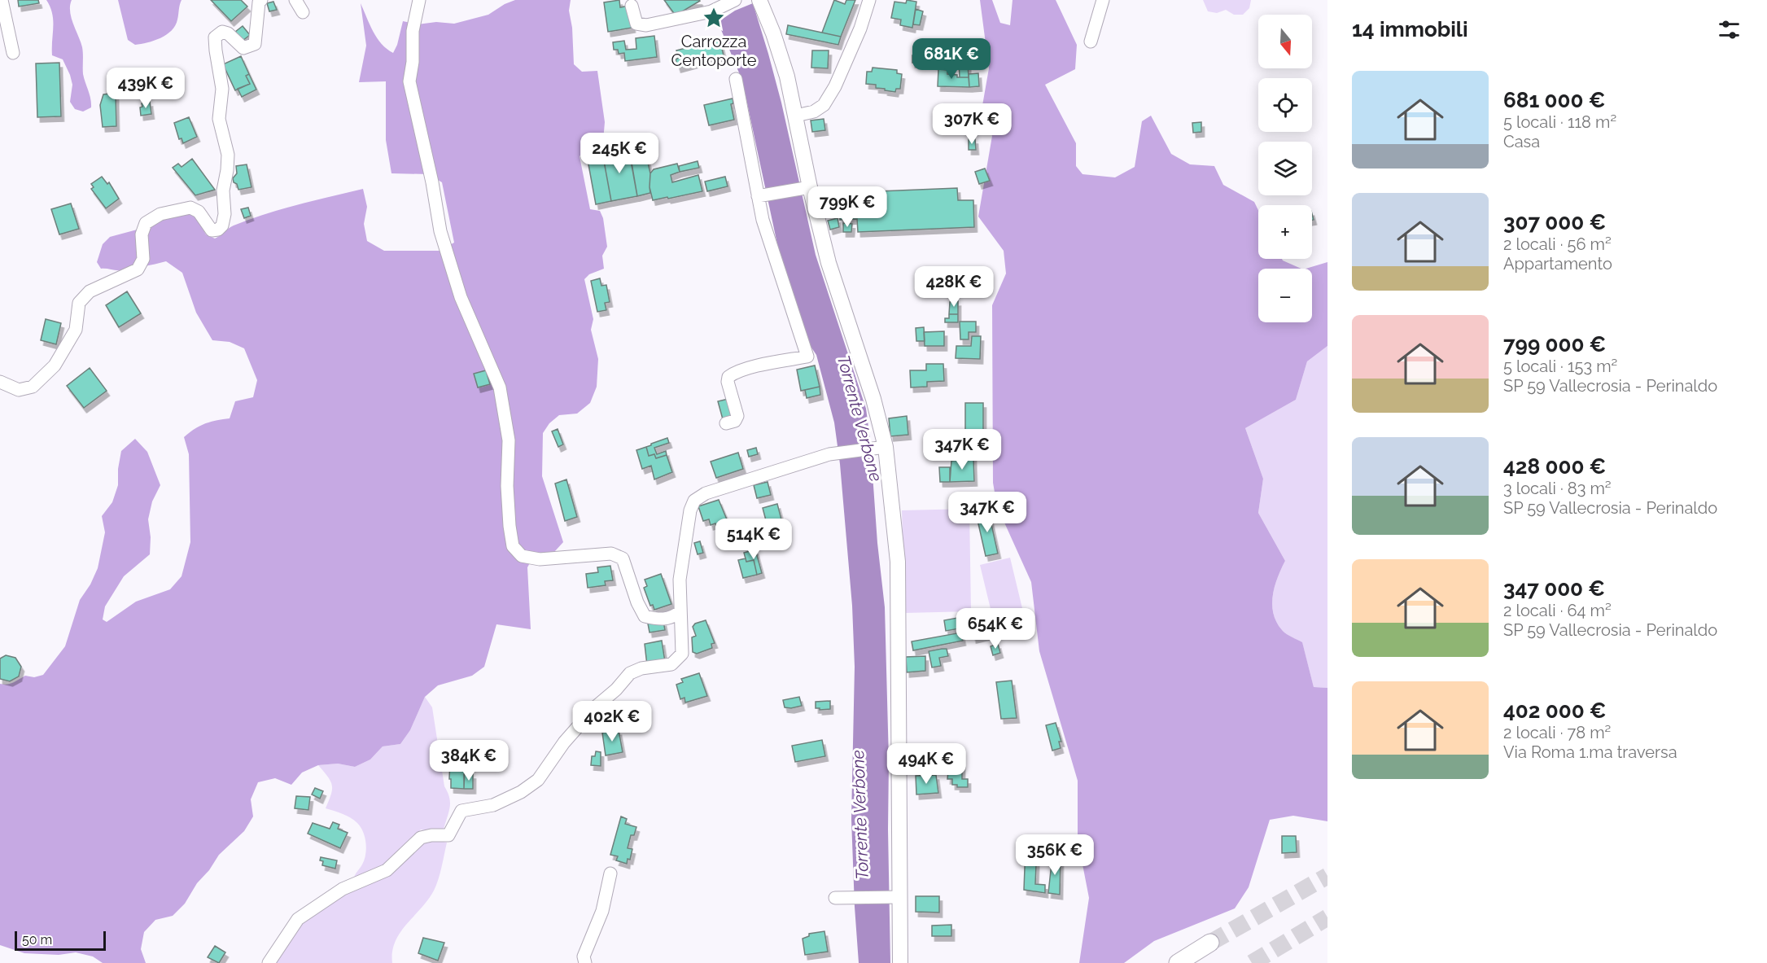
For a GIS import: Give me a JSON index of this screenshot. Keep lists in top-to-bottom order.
{
  "water": ["Torrente Verbone"],
  "places": {
    "place": ["Carrozza Centoporte"]
  },
  "scale_bar": "50 m",
  "north": "bottom",
  "page": {
    "heading": "14 immobili",
    "map_buttons": ["+", "−"],
    "price": [
      "681K €",
      "439K €",
      "307K €",
      "245K €",
      "799K €",
      "428K €",
      "347K €",
      "347K €",
      "514K €",
      "654K €",
      "402K €",
      "384K €",
      "494K €",
      "356K €"
    ],
    "list": [
      {
        "name": "681 000 €",
        "note": "5 locali · 118 m² · Casa"
      },
      {
        "name": "307 000 €",
        "note": "2 locali · 56 m² · Appartamento"
      },
      {
        "name": "799 000 €",
        "note": "5 locali · 153 m² · SP 59 Vallecrosia - Perinaldo"
      },
      {
        "name": "428 000 €",
        "note": "3 locali · 83 m² · SP 59 Vallecrosia - Perinaldo"
      },
      {
        "name": "347 000 €",
        "note": "2 locali · 64 m² · SP 59 Vallecrosia - Perinaldo"
      },
      {
        "name": "402 000 €",
        "note": "2 locali · 78 m² · Via Roma 1.ma traversa"
      }
    ],
    "scale": "50 m"
  }
}
